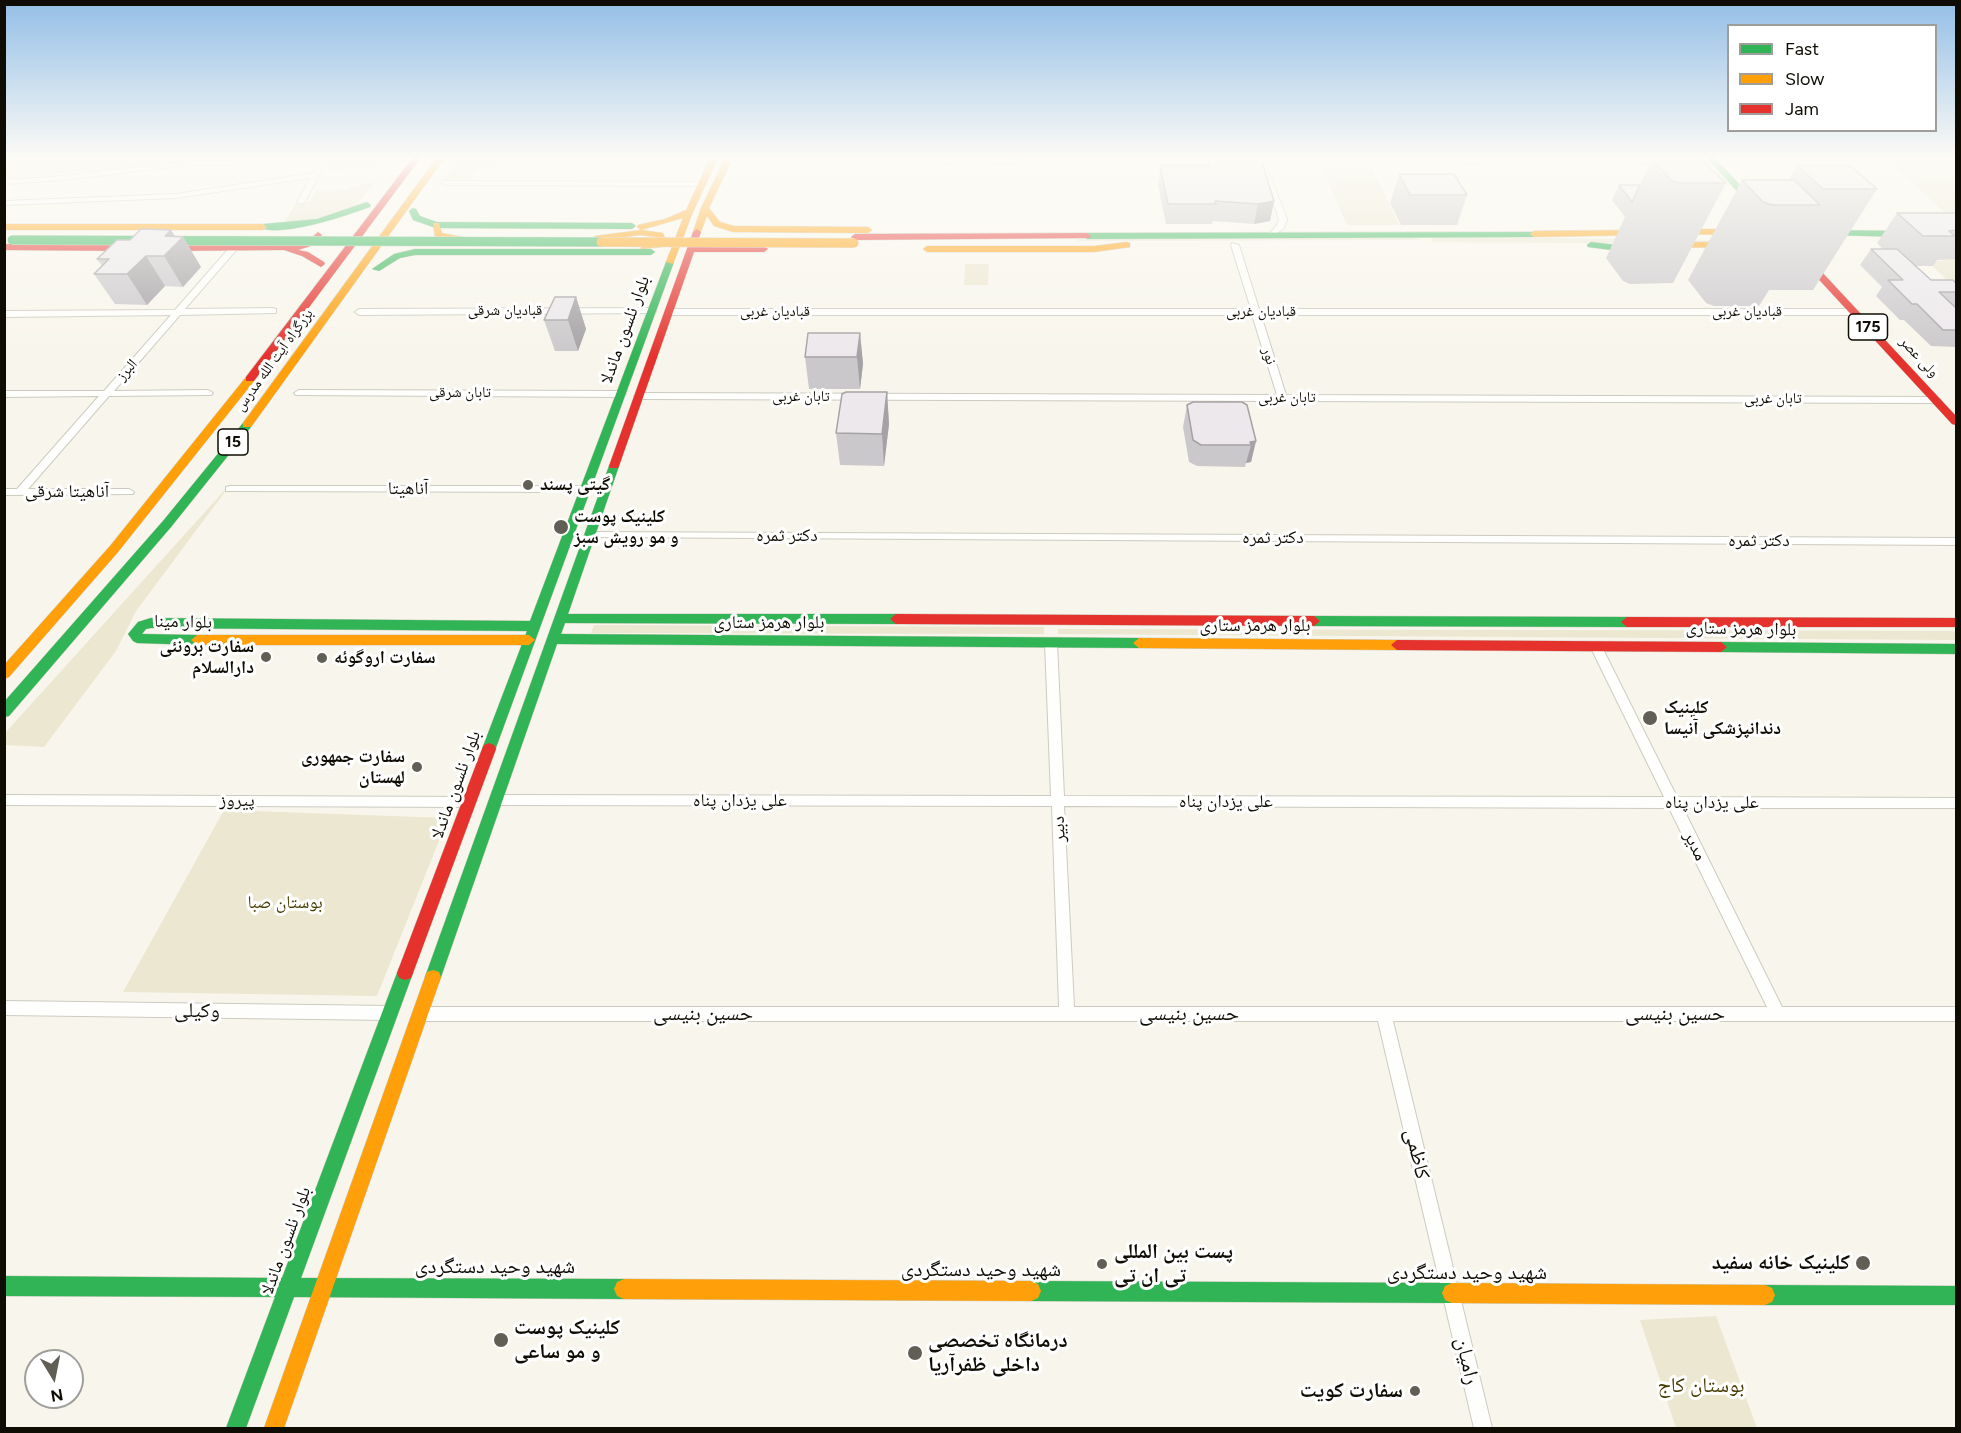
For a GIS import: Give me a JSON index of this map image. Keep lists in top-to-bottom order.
{
  "streets": {
    "main road": [
      "175",
      "بلوار نلسون ماندلا",
      "ولی عصر",
      "بزرگراه آیت الله مدرس",
      "15",
      "بلوار مینا",
      "بلوار هرمز ستاری",
      "شهید وحید دستگردی"
    ],
    "street": [
      "قبادیان شرقی",
      "قبادیان غربی",
      "نور",
      "البرز",
      "تابان شرقی",
      "تابان غربی",
      "آناهیتا",
      "آناهیتا شرقی",
      "دکتر ثمره",
      "پیروز",
      "علی یزدان پناه",
      "دبیر",
      "مدیر",
      "وكيلی",
      "حسین بنیسی",
      "کاظمی",
      "رامیان"
    ]
  },
  "crossings": [
    ["قبادیان شرقی", "بلوار نلسون ماندلا"],
    ["قبادیان غربی", "بلوار نلسون ماندلا"],
    ["قبادیان غربی", "نور"],
    ["قبادیان غربی", "ولی عصر"],
    ["بلوار نلسون ماندلا", "تابان شرقی"],
    ["بلوار نلسون ماندلا", "تابان غربی"],
    ["بلوار نلسون ماندلا", "آناهیتا"],
    ["بلوار نلسون ماندلا", "دکتر ثمره"],
    ["بلوار نلسون ماندلا", "بلوار مینا"],
    ["بلوار نلسون ماندلا", "بلوار هرمز ستاری"],
    ["بلوار نلسون ماندلا", "پیروز"],
    ["بلوار نلسون ماندلا", "علی یزدان پناه"],
    ["بلوار نلسون ماندلا", "وكيلی"],
    ["بلوار نلسون ماندلا", "حسین بنیسی"],
    ["بلوار نلسون ماندلا", "شهید وحید دستگردی"],
    ["نور", "تابان غربی"],
    ["ولی عصر", "تابان غربی"],
    ["البرز", "آناهیتا شرقی"],
    ["بلوار هرمز ستاری", "دبیر"],
    ["بلوار هرمز ستاری", "مدیر"],
    ["علی یزدان پناه", "دبیر"],
    ["علی یزدان پناه", "مدیر"],
    ["دبیر", "حسین بنیسی"],
    ["مدیر", "حسین بنیسی"],
    ["حسین بنیسی", "کاظمی"],
    ["کاظمی", "شهید وحید دستگردی"],
    ["کاظمی", "رامیان"],
    ["شهید وحید دستگردی", "رامیان"]
  ],
  "parks": ["بوستان صبا", "بوستان کاج"],
  "places": [
    "گیتی پسند",
    "کلینیک پوست و مو رویش سبز",
    "سفارت برونئی دارالسلام",
    "سفارت اروگوئه",
    "کلینیک دندانپزشکی آنیسا",
    "سفارت جمهوری لهستان",
    "کلینیک خانه سفید",
    "پست بین المللی تی ان تی",
    "کلینیک پوست و مو ساعی",
    "درمانگاه تخصصی داخلی ظفرآریا",
    "سفارت کویت"
  ],
  "legend": ["Fast", "Slow", "Jam"],
  "north": "bottom"
}
